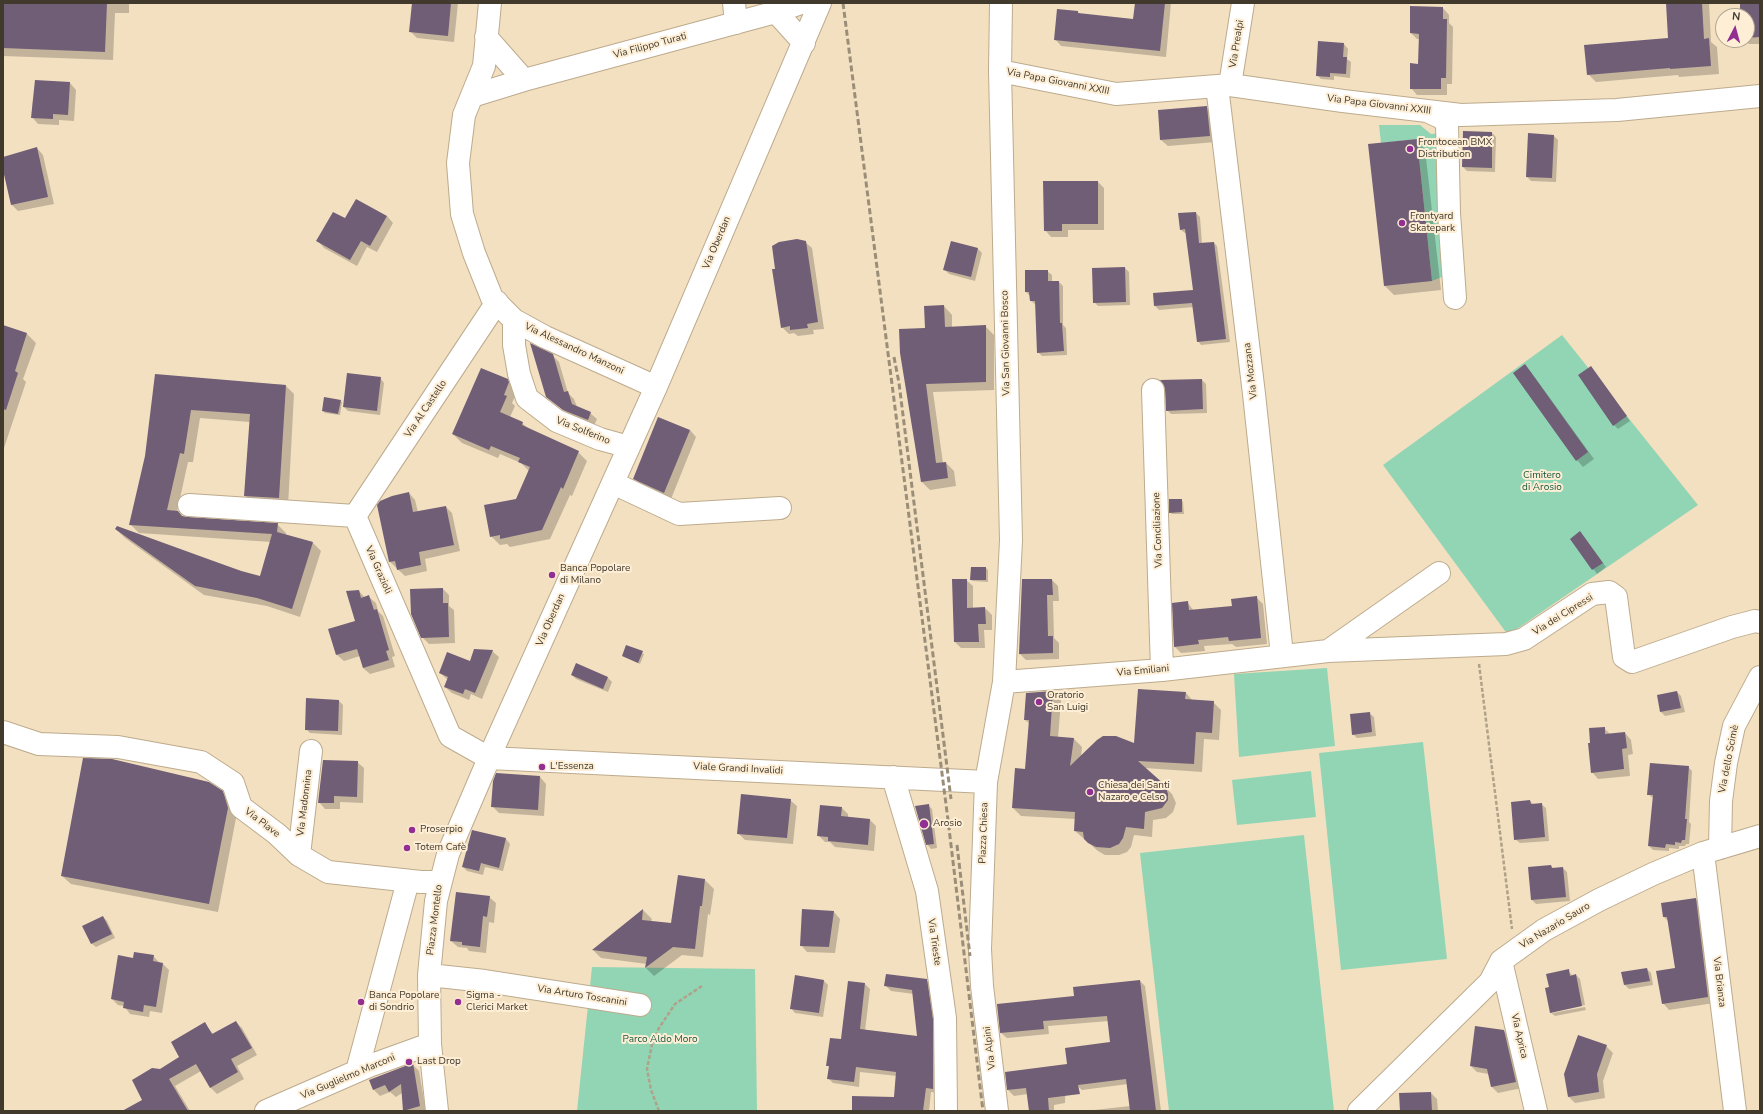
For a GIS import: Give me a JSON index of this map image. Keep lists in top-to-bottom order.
{
  "streets": {
    "street": [
      "Via Prealpi",
      "Via Filippo Turati",
      "Via Papa Giovanni XXIII",
      "Via Oberdan",
      "Via San Giovanni Bosco",
      "Via Alessandro Manzoni",
      "Via Mozzana",
      "Via Al Castello",
      "Via Solferino",
      "Via Conciliazione",
      "Via Grazioli",
      "Via dei Cipressi",
      "Via Emiliani",
      "Via dello Scimè",
      "Viale Grandi Invalidi",
      "Via Madonnina",
      "Via Piave",
      "Piazza Chiesa",
      "Piazza Montello",
      "Via Nazario Sauro",
      "Via Trieste",
      "Via Brianza",
      "Via Arturo Toscanini",
      "Via Aprica",
      "Via Alpini",
      "Via Guglielmo Marconi"
    ]
  },
  "crossings": [
    ["Via Prealpi", "Via Papa Giovanni XXIII"],
    ["Via Prealpi", "Via Mozzana"],
    ["Via Filippo Turati", "Via Alessandro Manzoni"],
    ["Via Papa Giovanni XXIII", "Via San Giovanni Bosco"],
    ["Via Papa Giovanni XXIII", "Via Mozzana"],
    ["Via Oberdan", "Via Alessandro Manzoni"],
    ["Via Oberdan", "Via Solferino"],
    ["Via Oberdan", "Via Grazioli"],
    ["Via Oberdan", "Viale Grandi Invalidi"],
    ["Via Oberdan", "Piazza Montello"],
    ["Via San Giovanni Bosco", "Via Emiliani"],
    ["Via San Giovanni Bosco", "Piazza Chiesa"],
    ["Via Alessandro Manzoni", "Via Al Castello"],
    ["Via Alessandro Manzoni", "Via Solferino"],
    ["Via Mozzana", "Via dei Cipressi"],
    ["Via Mozzana", "Via Emiliani"],
    ["Via Al Castello", "Via Grazioli"],
    ["Via Conciliazione", "Via Emiliani"],
    ["Via Grazioli", "Viale Grandi Invalidi"],
    ["Via Grazioli", "Piazza Montello"],
    ["Via dei Cipressi", "Via Emiliani"],
    ["Via Emiliani", "Piazza Chiesa"],
    ["Via dello Scimè", "Via Nazario Sauro"],
    ["Via dello Scimè", "Via Brianza"],
    ["Viale Grandi Invalidi", "Piazza Chiesa"],
    ["Viale Grandi Invalidi", "Piazza Montello"],
    ["Viale Grandi Invalidi", "Via Trieste"],
    ["Via Madonnina", "Via Piave"],
    ["Via Piave", "Piazza Montello"],
    ["Piazza Chiesa", "Via Alpini"],
    ["Piazza Montello", "Via Arturo Toscanini"],
    ["Piazza Montello", "Via Guglielmo Marconi"],
    ["Via Nazario Sauro", "Via Brianza"],
    ["Via Nazario Sauro", "Via Aprica"]
  ],
  "parks": ["Cimitero di Arosio", "Parco Aldo Moro"],
  "places": [
    "Frontocean BMX Distribution",
    "Frontyard Skatepark",
    "Banca Popolare di Milano",
    "Oratorio San Luigi",
    "L'Essenza",
    "Chiesa dei Santi Nazaro e Celso",
    "Arosio",
    "Proserpio",
    "Totem Cafè",
    "Banca Popolare di Sondrio",
    "Sigma - Clerici Market",
    "Last Drop"
  ],
  "north": "top"
}
